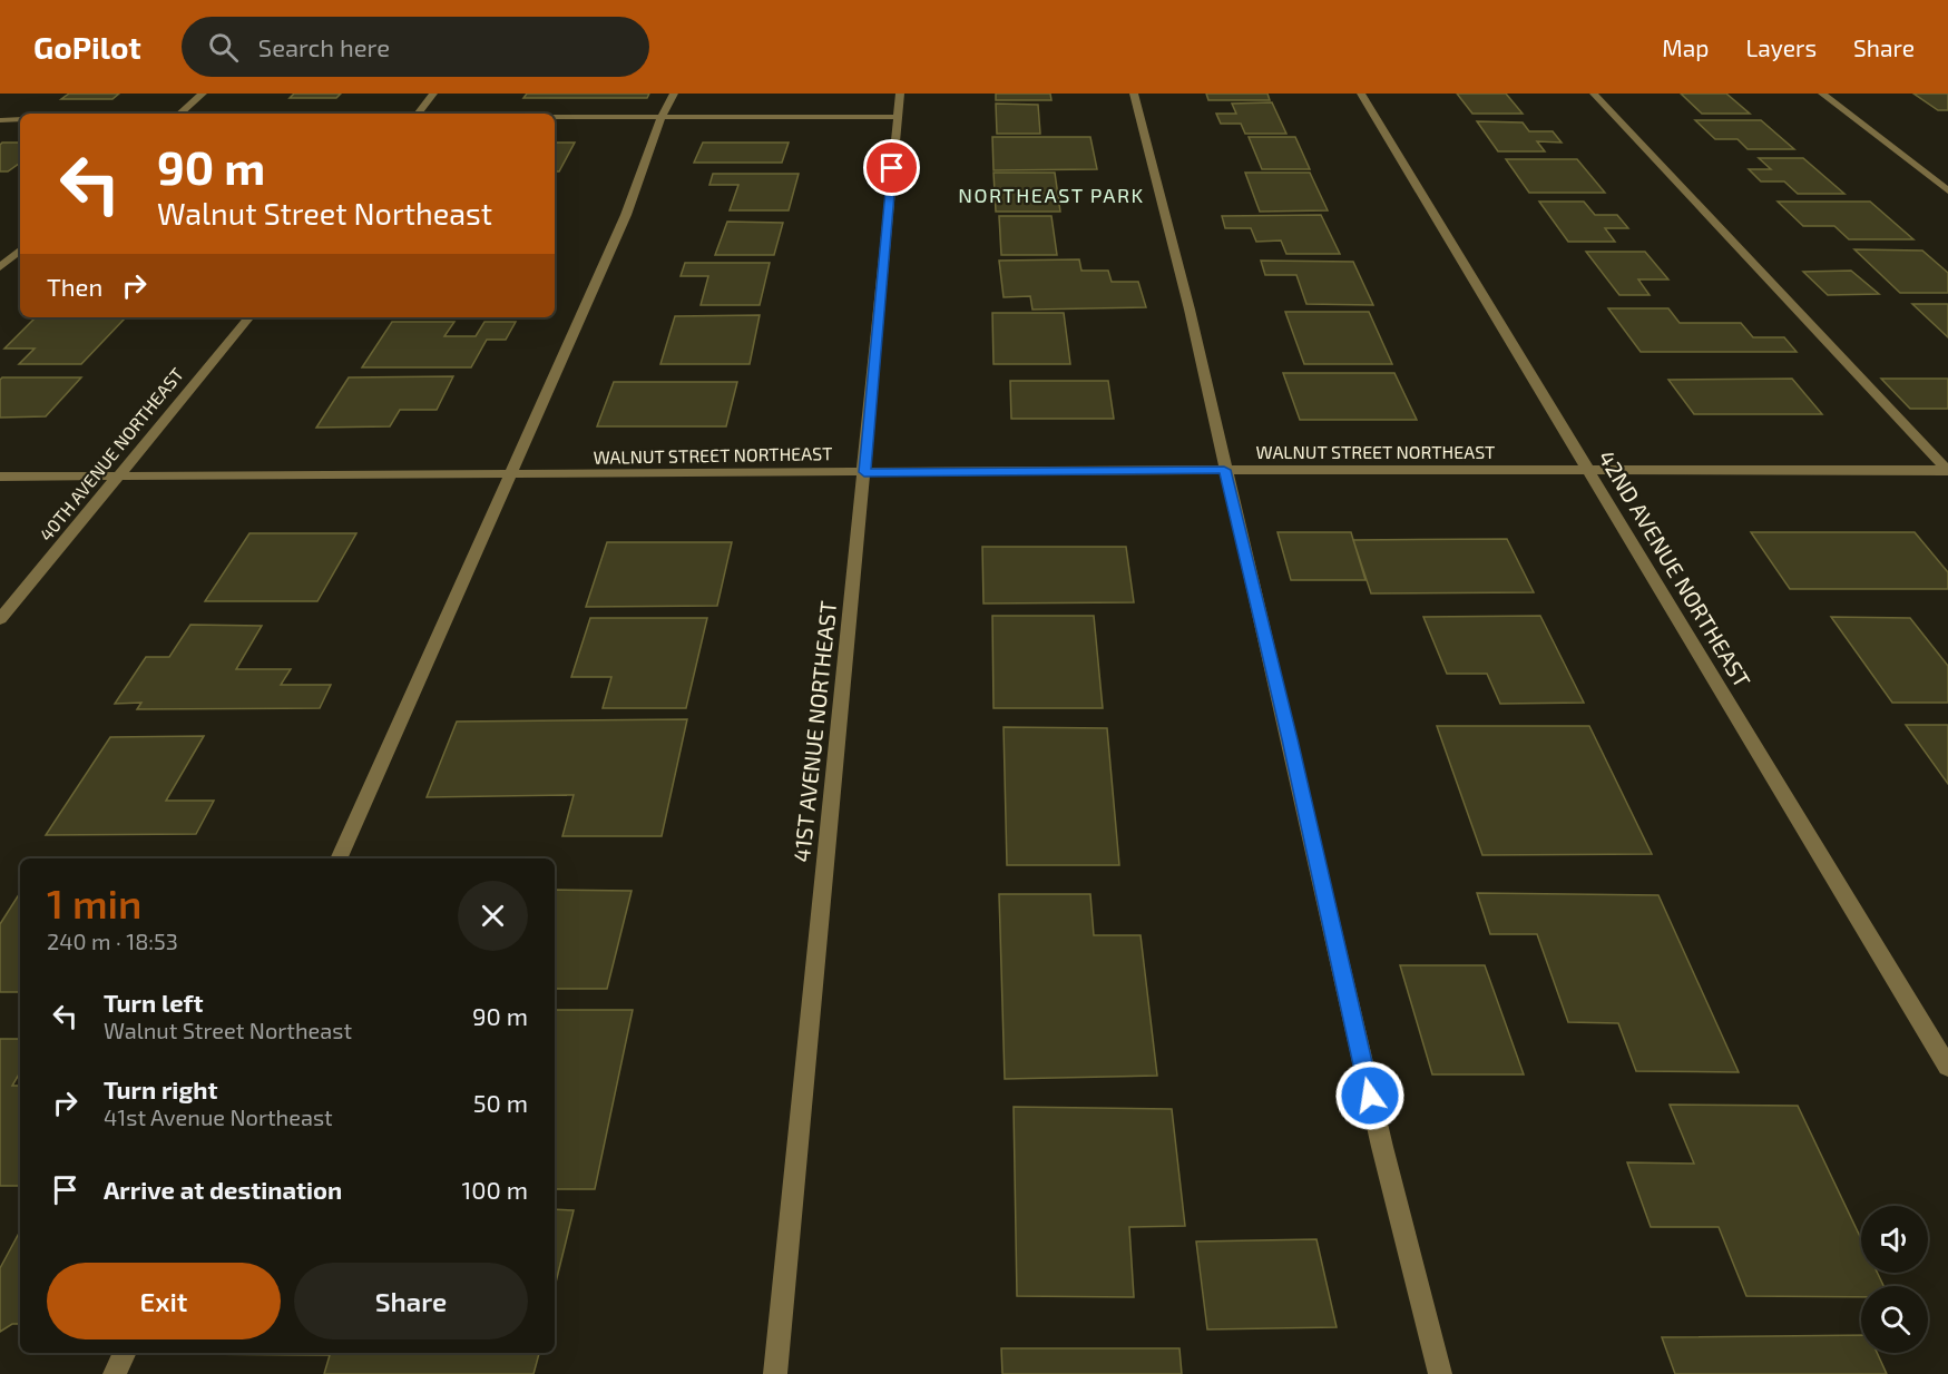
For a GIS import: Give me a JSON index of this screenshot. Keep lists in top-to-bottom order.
{
  "streets": {
    "street": [
      "WALNUT STREET NORTHEAST",
      "40TH AVENUE NORTHEAST",
      "42ND AVENUE NORTHEAST",
      "41ST AVENUE NORTHEAST"
    ]
  },
  "crossings": [
    ["WALNUT STREET NORTHEAST", "40TH AVENUE NORTHEAST"],
    ["WALNUT STREET NORTHEAST", "42ND AVENUE NORTHEAST"],
    ["WALNUT STREET NORTHEAST", "41ST AVENUE NORTHEAST"]
  ],
  "districts": ["NORTHEAST PARK"],
  "page": {
    "header": "GoPilot",
    "search": "Search here",
    "nav": ["Map", "Layers", "Share"],
    "turn": ["90 m", "Walnut Street Northeast"],
    "then": "Then",
    "heading": ["1 min", "240 m · 18:53"],
    "list": [
      {
        "name": "Turn left",
        "note": "Walnut Street Northeast",
        "value": "90 m"
      },
      {
        "name": "Turn right",
        "note": "41st Avenue Northeast",
        "value": "50 m"
      },
      {
        "name": "Arrive at destination",
        "value": "100 m"
      }
    ],
    "buttons": ["Exit", "Share"]
  }
}
